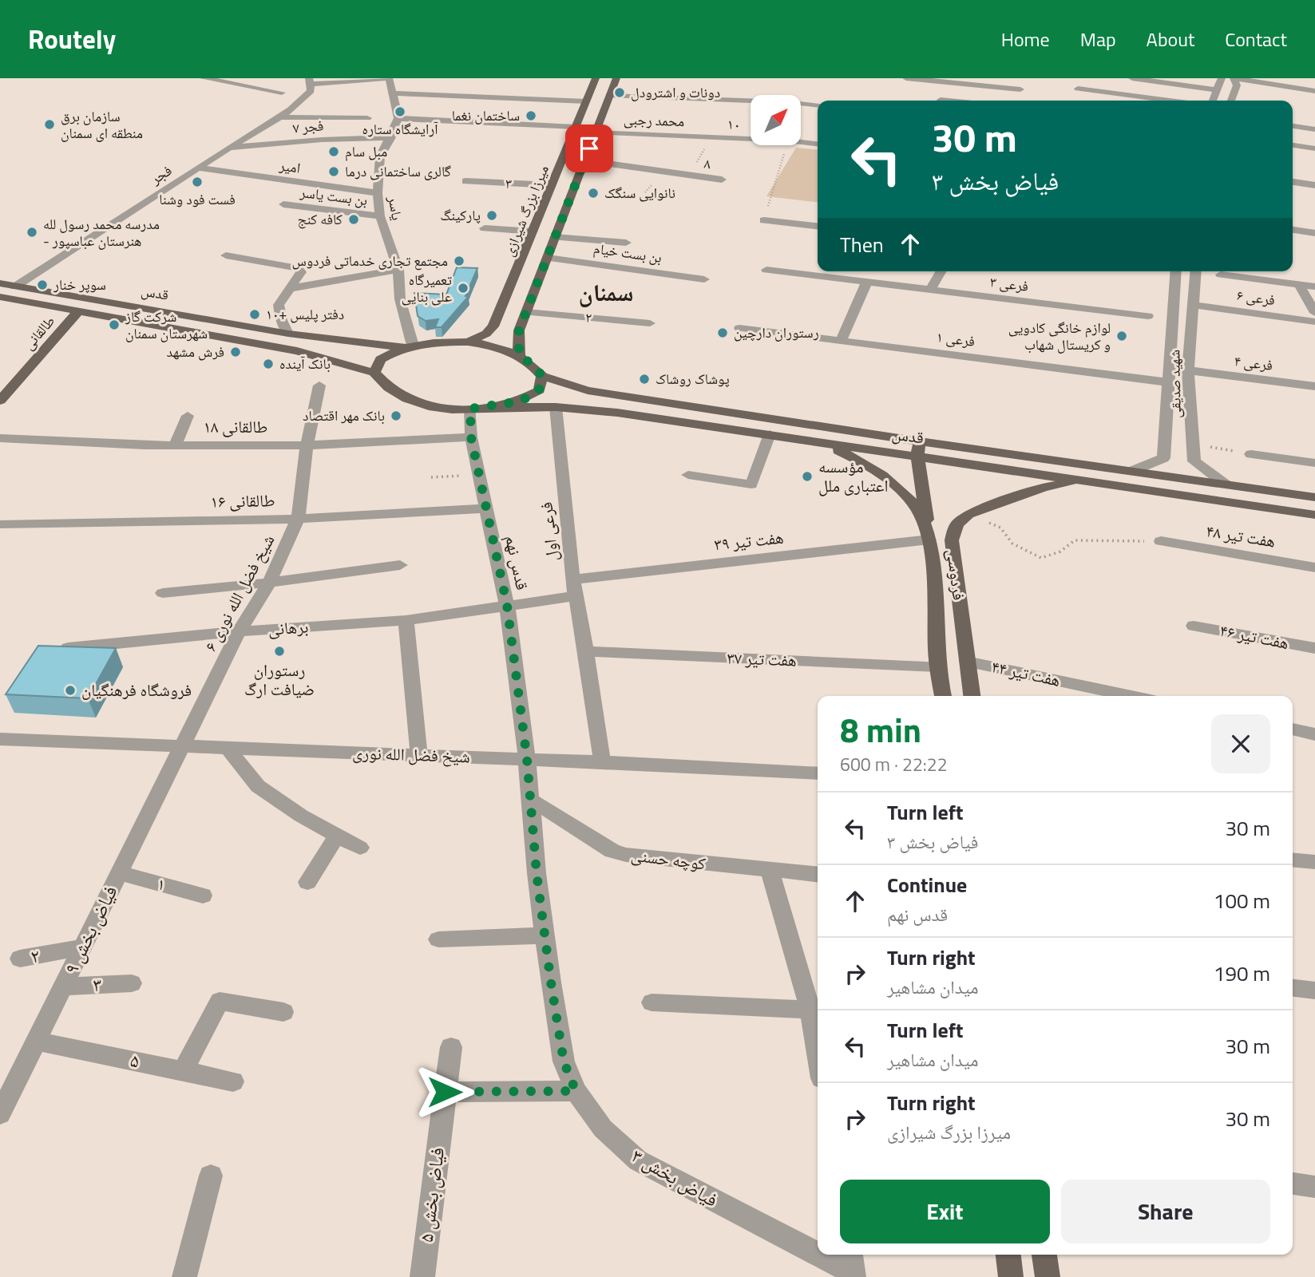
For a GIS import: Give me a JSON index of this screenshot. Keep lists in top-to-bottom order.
{
  "streets": {
    "main road": [
      "میرزا بزرگ شیرازی",
      "قدس",
      "طالقانی",
      "فردوسی"
    ],
    "street": [
      "محمد رجبی",
      "۱۰",
      "فجر ۷",
      "۸",
      "امیر",
      "فجر",
      "۳",
      "بن بست یاسر",
      "یاسر",
      "بن بست خیام",
      "فرعی ۳",
      "فرعی ۶",
      "۲",
      "فرعی ۱",
      "فرعی ۴",
      "شهید صدیقی",
      "طالقانی ۱۸",
      "طالقانی ۱۶",
      "فرعی اول",
      "هفت تیر ۴۸",
      "هفت تیر ۳۹",
      "قدس نهم",
      "شیخ فضل الله نوری ۶",
      "برهانی",
      "هفت تیر ۴۶",
      "هفت تیر ۳۷",
      "هفت تیر ۴۴",
      "شیخ فضل الله نوری",
      "کوچه حسنی",
      "۱",
      "فیاض بخش ۹",
      "۵",
      "فیاض بخش ۳",
      "فیاض بخش ۵"
    ]
  },
  "crossings": [
    ["محمد رجبی", "۱۰"],
    ["فجر ۷", "فجر"],
    ["فجر ۷", "یاسر"],
    ["امیر", "فجر"],
    ["امیر", "یاسر"],
    ["فجر", "قدس"],
    ["۳", "میرزا بزرگ شیرازی"],
    ["۳", "فیاض بخش ۹"],
    ["بن بست یاسر", "یاسر"],
    ["یاسر", "قدس"],
    ["قدس", "طالقانی"],
    ["قدس", "شهید صدیقی"],
    ["قدس", "فرعی اول"],
    ["قدس", "فردوسی"],
    ["فرعی ۶", "شهید صدیقی"],
    ["۲", "فیاض بخش ۹"],
    ["فرعی ۱", "شهید صدیقی"],
    ["فرعی ۴", "شهید صدیقی"],
    ["طالقانی ۱۸", "قدس نهم"],
    ["طالقانی ۱۸", "شیخ فضل الله نوری ۶"],
    ["طالقانی ۱۶", "قدس نهم"],
    ["طالقانی ۱۶", "شیخ فضل الله نوری ۶"],
    ["فرعی اول", "هفت تیر ۳۹"],
    ["فرعی اول", "برهانی"],
    ["فرعی اول", "هفت تیر ۳۷"],
    ["فرعی اول", "شیخ فضل الله نوری"],
    ["هفت تیر ۳۹", "فردوسی"],
    ["قدس نهم", "برهانی"],
    ["قدس نهم", "شیخ فضل الله نوری"],
    ["قدس نهم", "فیاض بخش ۳"],
    ["فردوسی", "هفت تیر ۳۷"],
    ["فردوسی", "هفت تیر ۴۴"],
    ["شیخ فضل الله نوری ۶", "برهانی"],
    ["شیخ فضل الله نوری ۶", "شیخ فضل الله نوری"],
    ["شیخ فضل الله نوری ۶", "فیاض بخش ۹"],
    ["شیخ فضل الله نوری", "فیاض بخش ۹"],
    ["شیخ فضل الله نوری", "فیاض بخش ۳"],
    ["کوچه حسنی", "فیاض بخش ۳"],
    ["۱", "فیاض بخش ۹"],
    ["فیاض بخش ۹", "۵"]
  ],
  "districts": ["سمنان"],
  "places": [
    "دونات و اشترودل",
    "آرایشگاه ستاره",
    "ساختمان نغما",
    "سازمان برق منطقه ای سمنان",
    "مبل سام",
    "گالری ساختمانی درما",
    "فست فود وشنا",
    "نانوایی سنگک",
    "پارکینگ",
    "کافه کنج",
    "مدرسه محمد رسول لله - هنرستان عباسپور",
    "مجتمع تجاری خدماتی فردوس",
    "سوپر خنار",
    "تعمیرگاه علی بنایی",
    "دفتر پلیس +۱۰",
    "شرکت گاز شهرستان سمنان",
    "رستوران دارچین",
    "لوازم خانگی کادویی و کریستال شهاب",
    "فرش مشهد",
    "بانک آینده",
    "پوشاک روشاک",
    "بانک مهر اقتصاد",
    "مؤسسه اعتباری ملل",
    "رستوران ضیافت ارگ",
    "فروشگاه فرهنگیان"
  ],
  "north": "top right",
  "page": {
    "header": "Routely",
    "nav": [
      "Home",
      "Map",
      "About",
      "Contact"
    ],
    "turn": ["30 m", "فیاض بخش ۳"],
    "then": "Then",
    "heading": ["8 min", "600 m · 22:22"],
    "list": [
      {
        "name": "Turn left",
        "note": "فیاض بخش ۳",
        "value": "30 m"
      },
      {
        "name": "Continue",
        "note": "قدس نهم",
        "value": "100 m"
      },
      {
        "name": "Turn right",
        "note": "میدان مشاهیر",
        "value": "190 m"
      },
      {
        "name": "Turn left",
        "note": "میدان مشاهیر",
        "value": "30 m"
      },
      {
        "name": "Turn right",
        "note": "میرزا بزرگ شیرازی",
        "value": "30 m"
      }
    ],
    "buttons": ["Exit", "Share"]
  }
}
